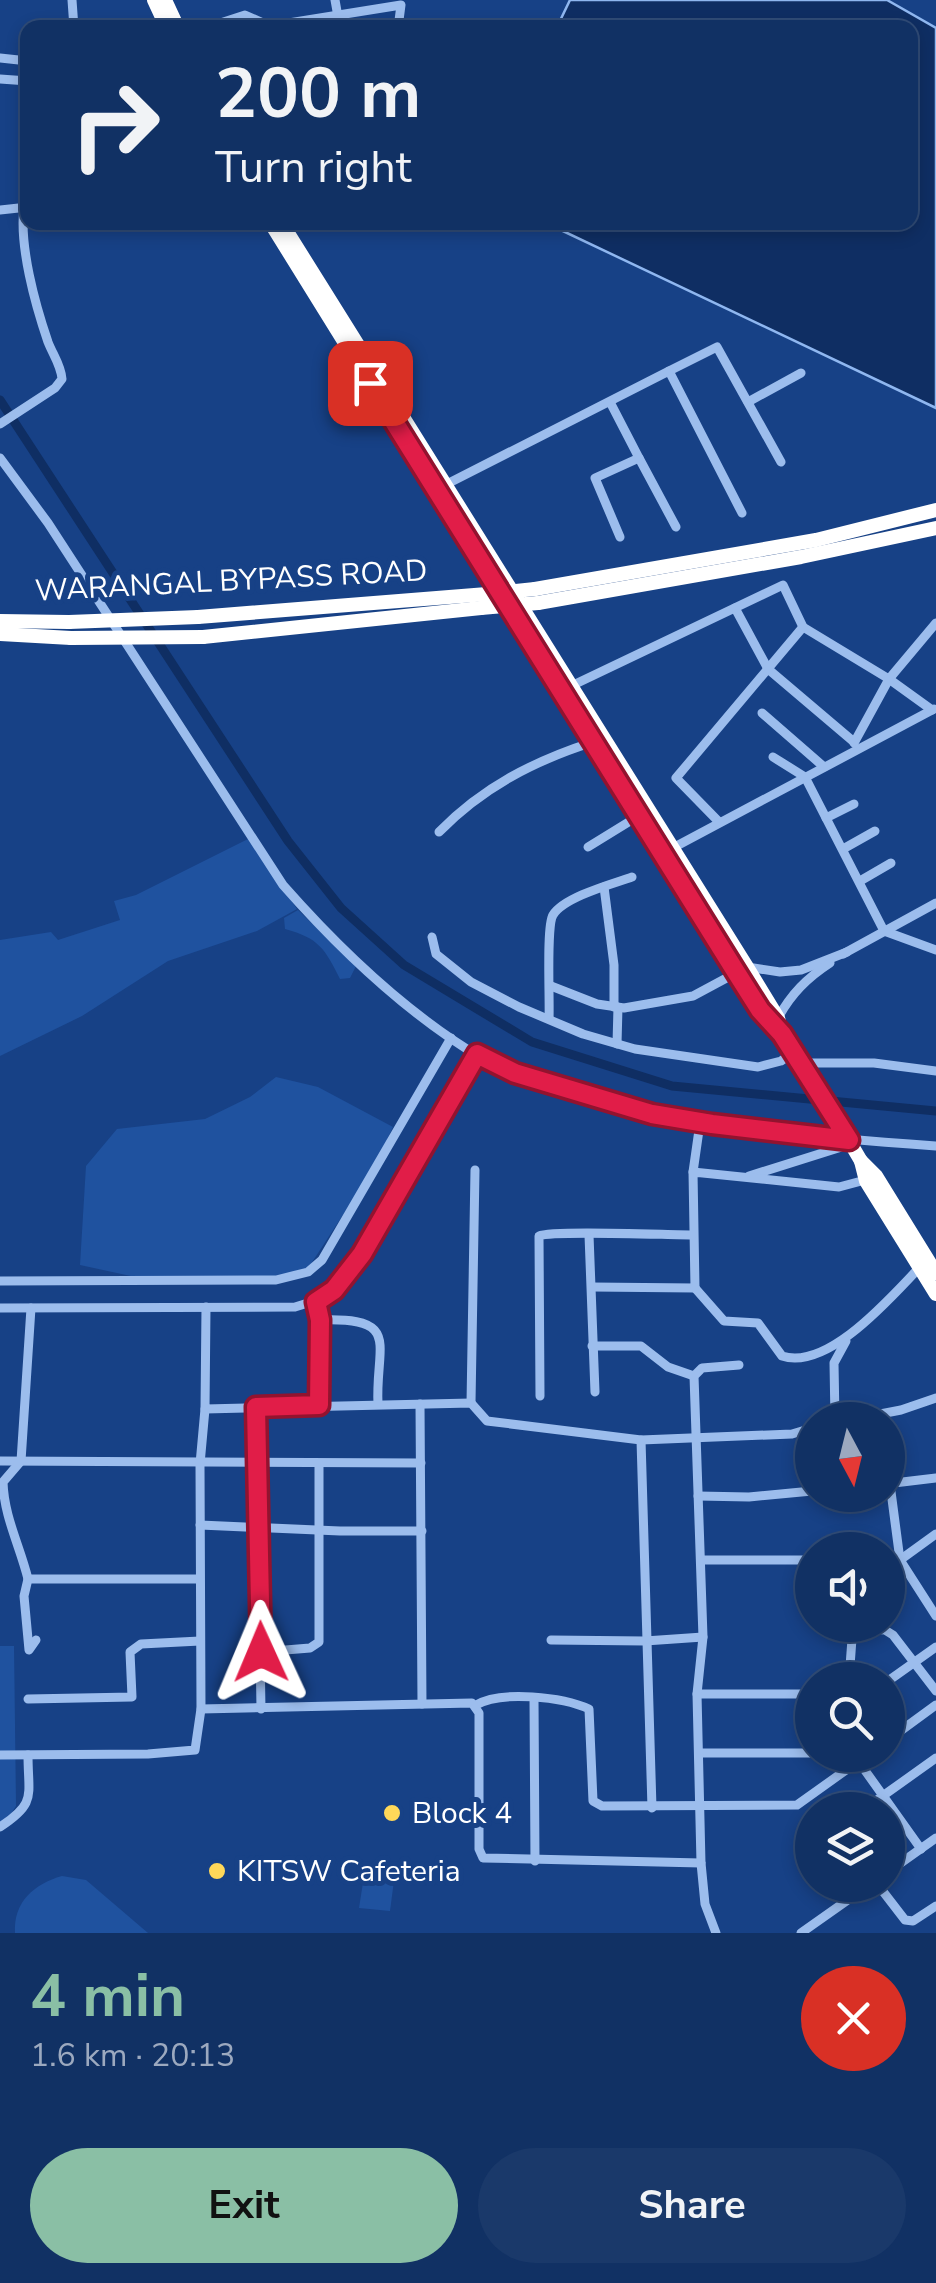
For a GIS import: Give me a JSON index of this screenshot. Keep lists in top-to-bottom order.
{
  "streets": {
    "highway": ["WARANGAL BYPASS ROAD"]
  },
  "places": ["Block 4", "KITSW Cafeteria"],
  "north": "bottom",
  "page": {
    "turn": ["200 m", "Turn right"],
    "heading": ["4 min", "1.6 km · 20:13"],
    "buttons": ["Exit", "Share"]
  }
}
